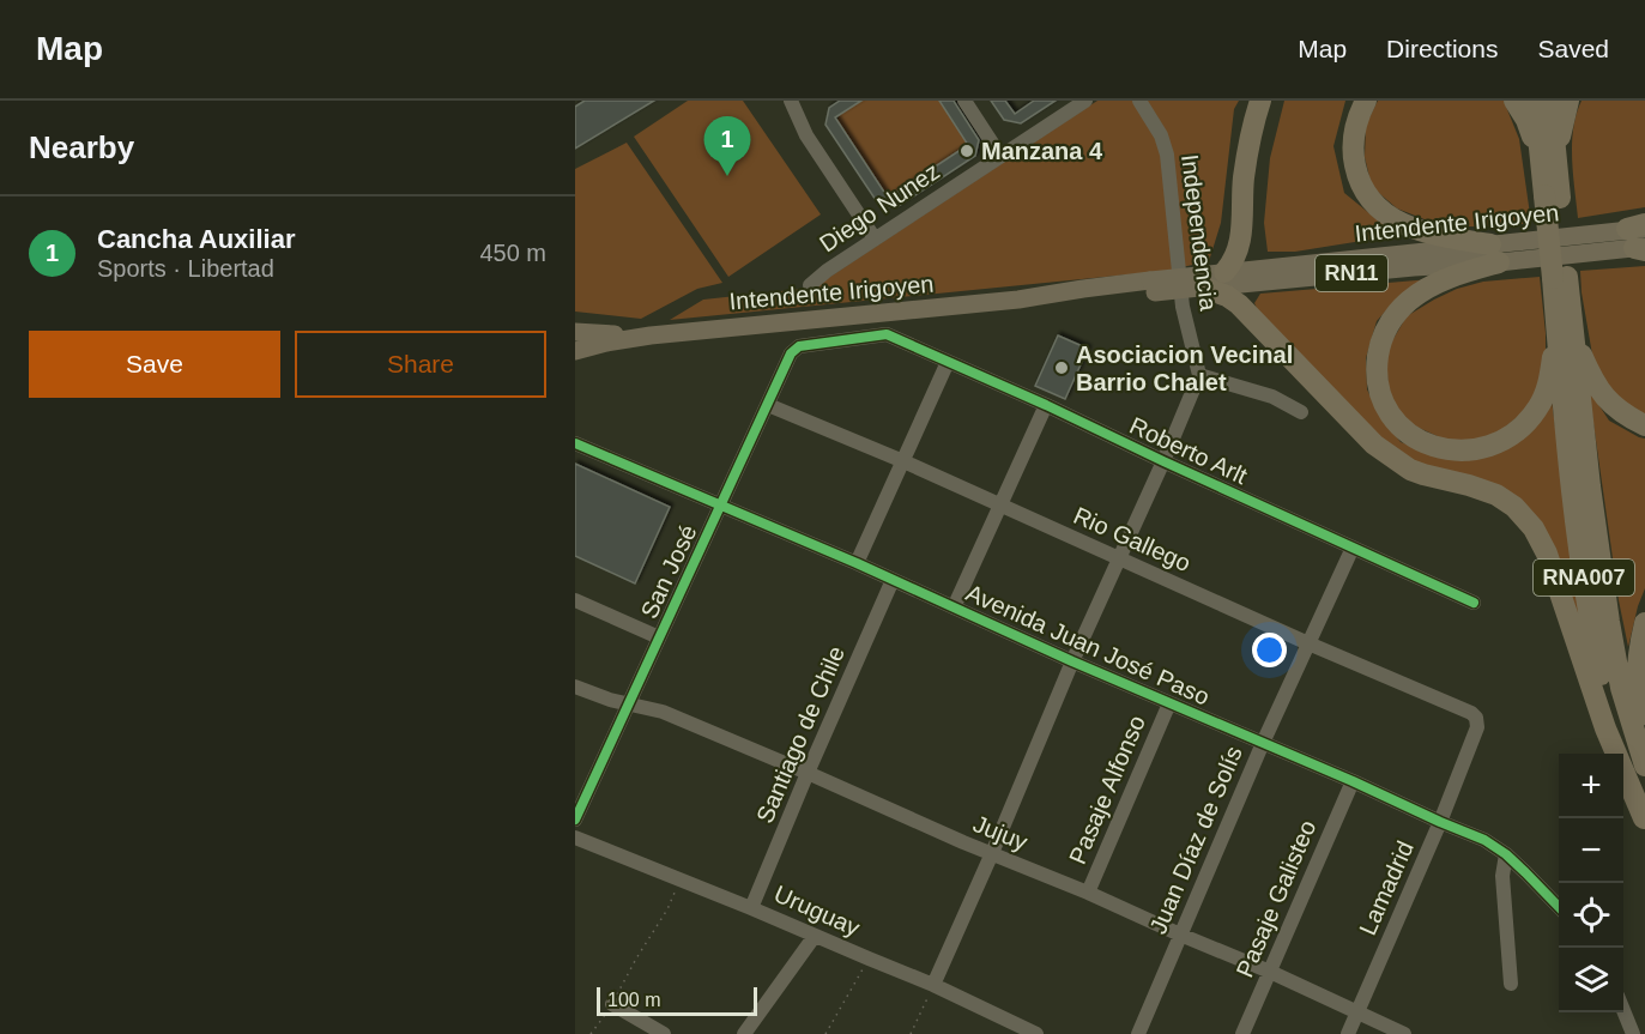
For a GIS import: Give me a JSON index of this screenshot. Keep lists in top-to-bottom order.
{
  "streets": {
    "highway": ["RNA007"],
    "main road": ["Intendente Irigoyen", "RN11"],
    "street": [
      "Diego Nunez",
      "Independencia",
      "Roberto Arlt",
      "Rio Gallego",
      "San José",
      "Avenida Juan José Paso",
      "Santiago de Chile",
      "Pasaje Alfonso",
      "Jujuy",
      "Juan Díaz de Solís",
      "Lamadrid",
      "Pasaje Galisteo",
      "Uruguay"
    ]
  },
  "crossings": [
    ["Roberto Arlt", "San José"],
    ["Roberto Arlt", "Juan Díaz de Solís"],
    ["Rio Gallego", "San José"],
    ["Rio Gallego", "Juan Díaz de Solís"],
    ["Rio Gallego", "Lamadrid"],
    ["San José", "Avenida Juan José Paso"],
    ["San José", "Jujuy"],
    ["Avenida Juan José Paso", "Santiago de Chile"],
    ["Avenida Juan José Paso", "Pasaje Alfonso"],
    ["Avenida Juan José Paso", "Juan Díaz de Solís"],
    ["Avenida Juan José Paso", "Lamadrid"],
    ["Avenida Juan José Paso", "Pasaje Galisteo"],
    ["Santiago de Chile", "Jujuy"],
    ["Santiago de Chile", "Uruguay"],
    ["Pasaje Alfonso", "Jujuy"],
    ["Jujuy", "Juan Díaz de Solís"],
    ["Jujuy", "Lamadrid"],
    ["Jujuy", "Pasaje Galisteo"]
  ],
  "places": ["Manzana 4", "Asociacion Vecinal Barrio Chalet"],
  "scale_bar": "100 m",
  "page": {
    "header": "Map",
    "nav": ["Map", "Directions", "Saved"],
    "heading": "Nearby",
    "pins": "1",
    "list": [
      {
        "mark": "1",
        "name": "Cancha Auxiliar",
        "note": "Sports · Libertad",
        "value": "450 m"
      }
    ],
    "buttons": ["Save", "Share"],
    "map_buttons": ["+", "−"],
    "scale": "100 m"
  }
}
